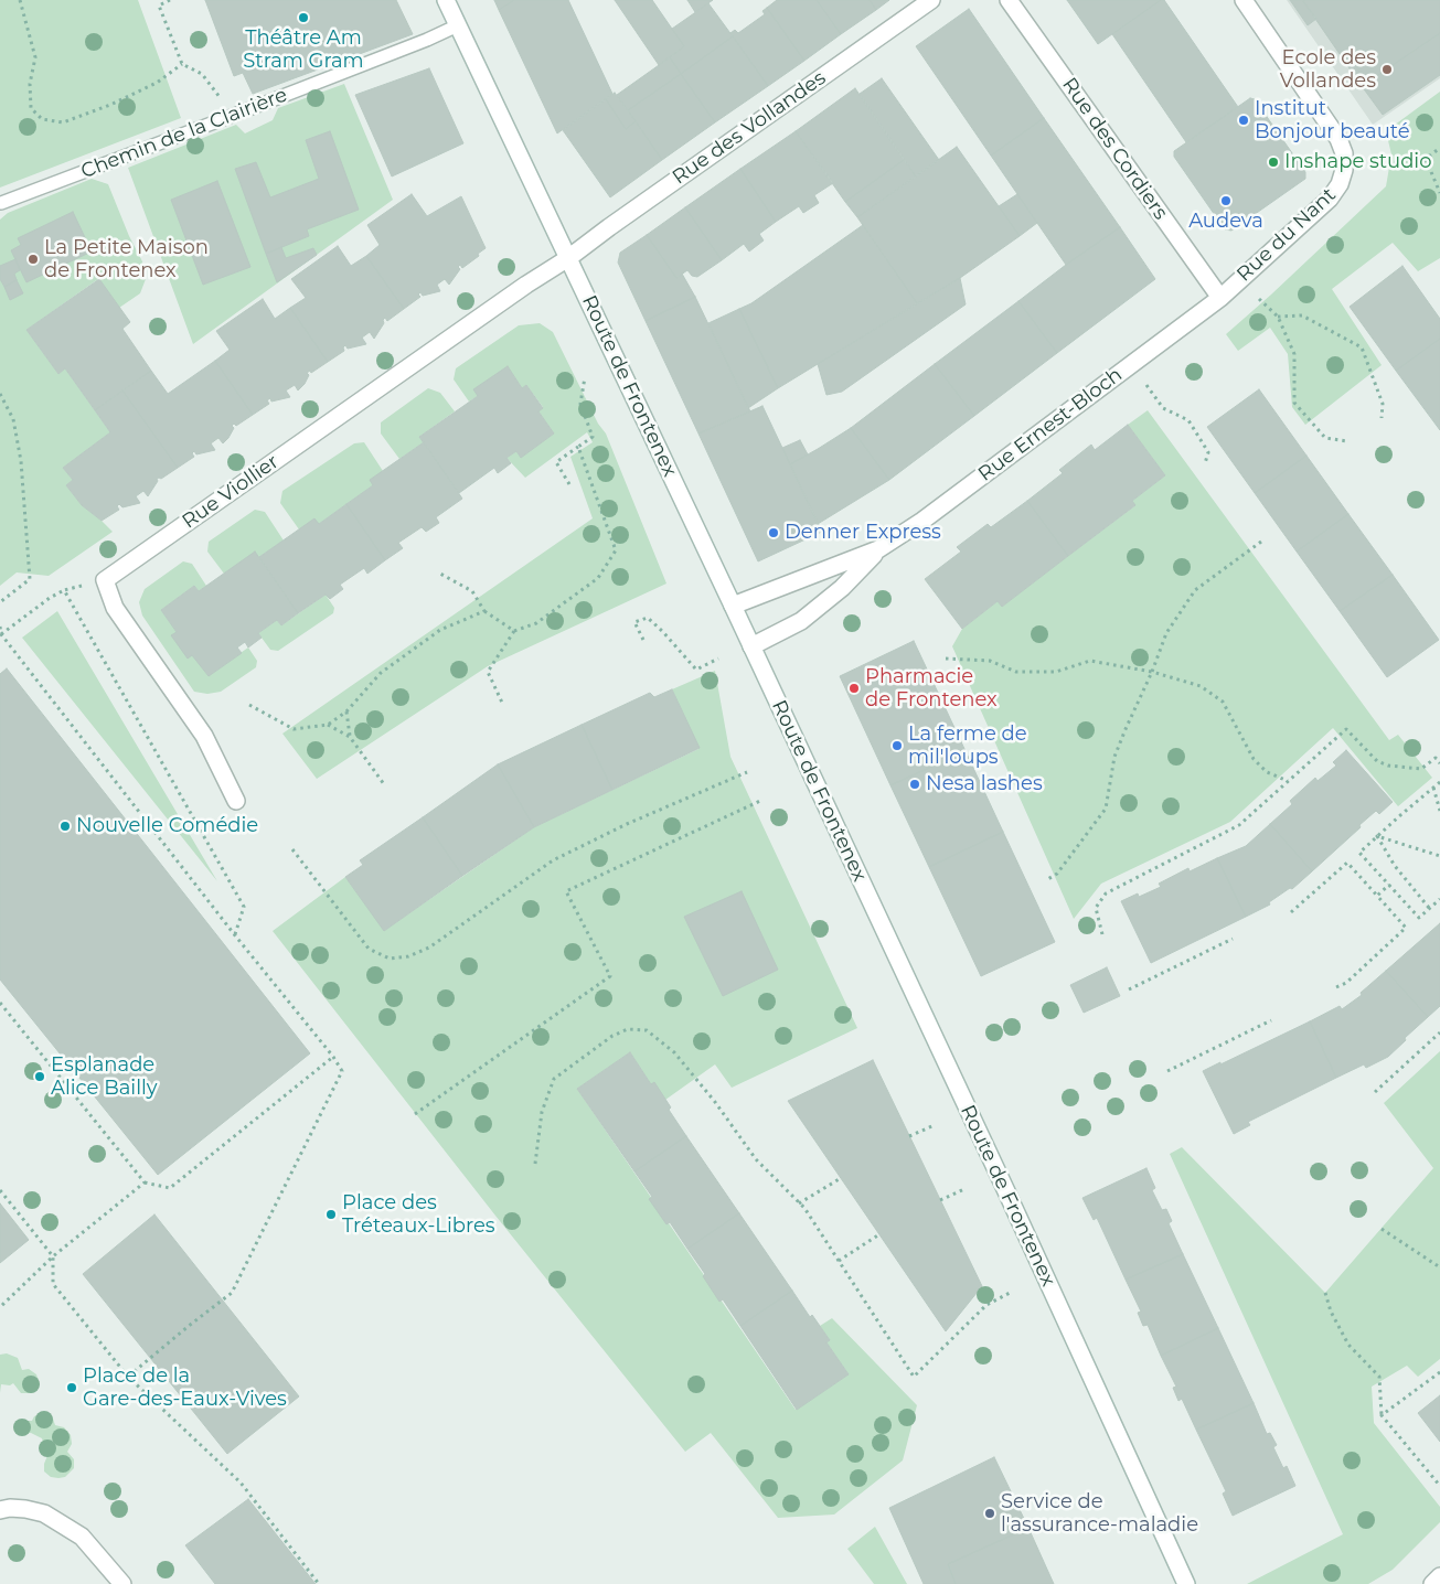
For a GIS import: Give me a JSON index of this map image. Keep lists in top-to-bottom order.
{
  "streets": {
    "street": [
      "Rue des Vollandes",
      "Rue des Cordiers",
      "Rue du Nant",
      "Route de Frontenex",
      "Rue Ernest-Bloch",
      "Rue Viollier"
    ],
    "lane": ["Chemin de la Clairière"]
  },
  "crossings": [
    ["Rue des Vollandes", "Route de Frontenex"],
    ["Rue des Vollandes", "Rue Viollier"],
    ["Chemin de la Clairière", "Route de Frontenex"],
    ["Rue des Cordiers", "Rue du Nant"],
    ["Rue des Cordiers", "Rue Ernest-Bloch"],
    ["Rue du Nant", "Rue Ernest-Bloch"],
    ["Route de Frontenex", "Rue Ernest-Bloch"],
    ["Route de Frontenex", "Rue Viollier"]
  ],
  "places": [
    "Théâtre Am Stram Gram",
    "Ecole des Vollandes",
    "Institut Bonjour beauté",
    "Inshape studio",
    "Audeva",
    "La Petite Maison de Frontenex",
    "Denner Express",
    "Pharmacie de Frontenex",
    "La ferme de mil'loups",
    "Nesa lashes",
    "Nouvelle Comédie",
    "Esplanade Alice Bailly",
    "Place des Tréteaux-Libres",
    "Place de la Gare-des-Eaux-Vives",
    "Service de l'assurance-maladie"
  ]
}
